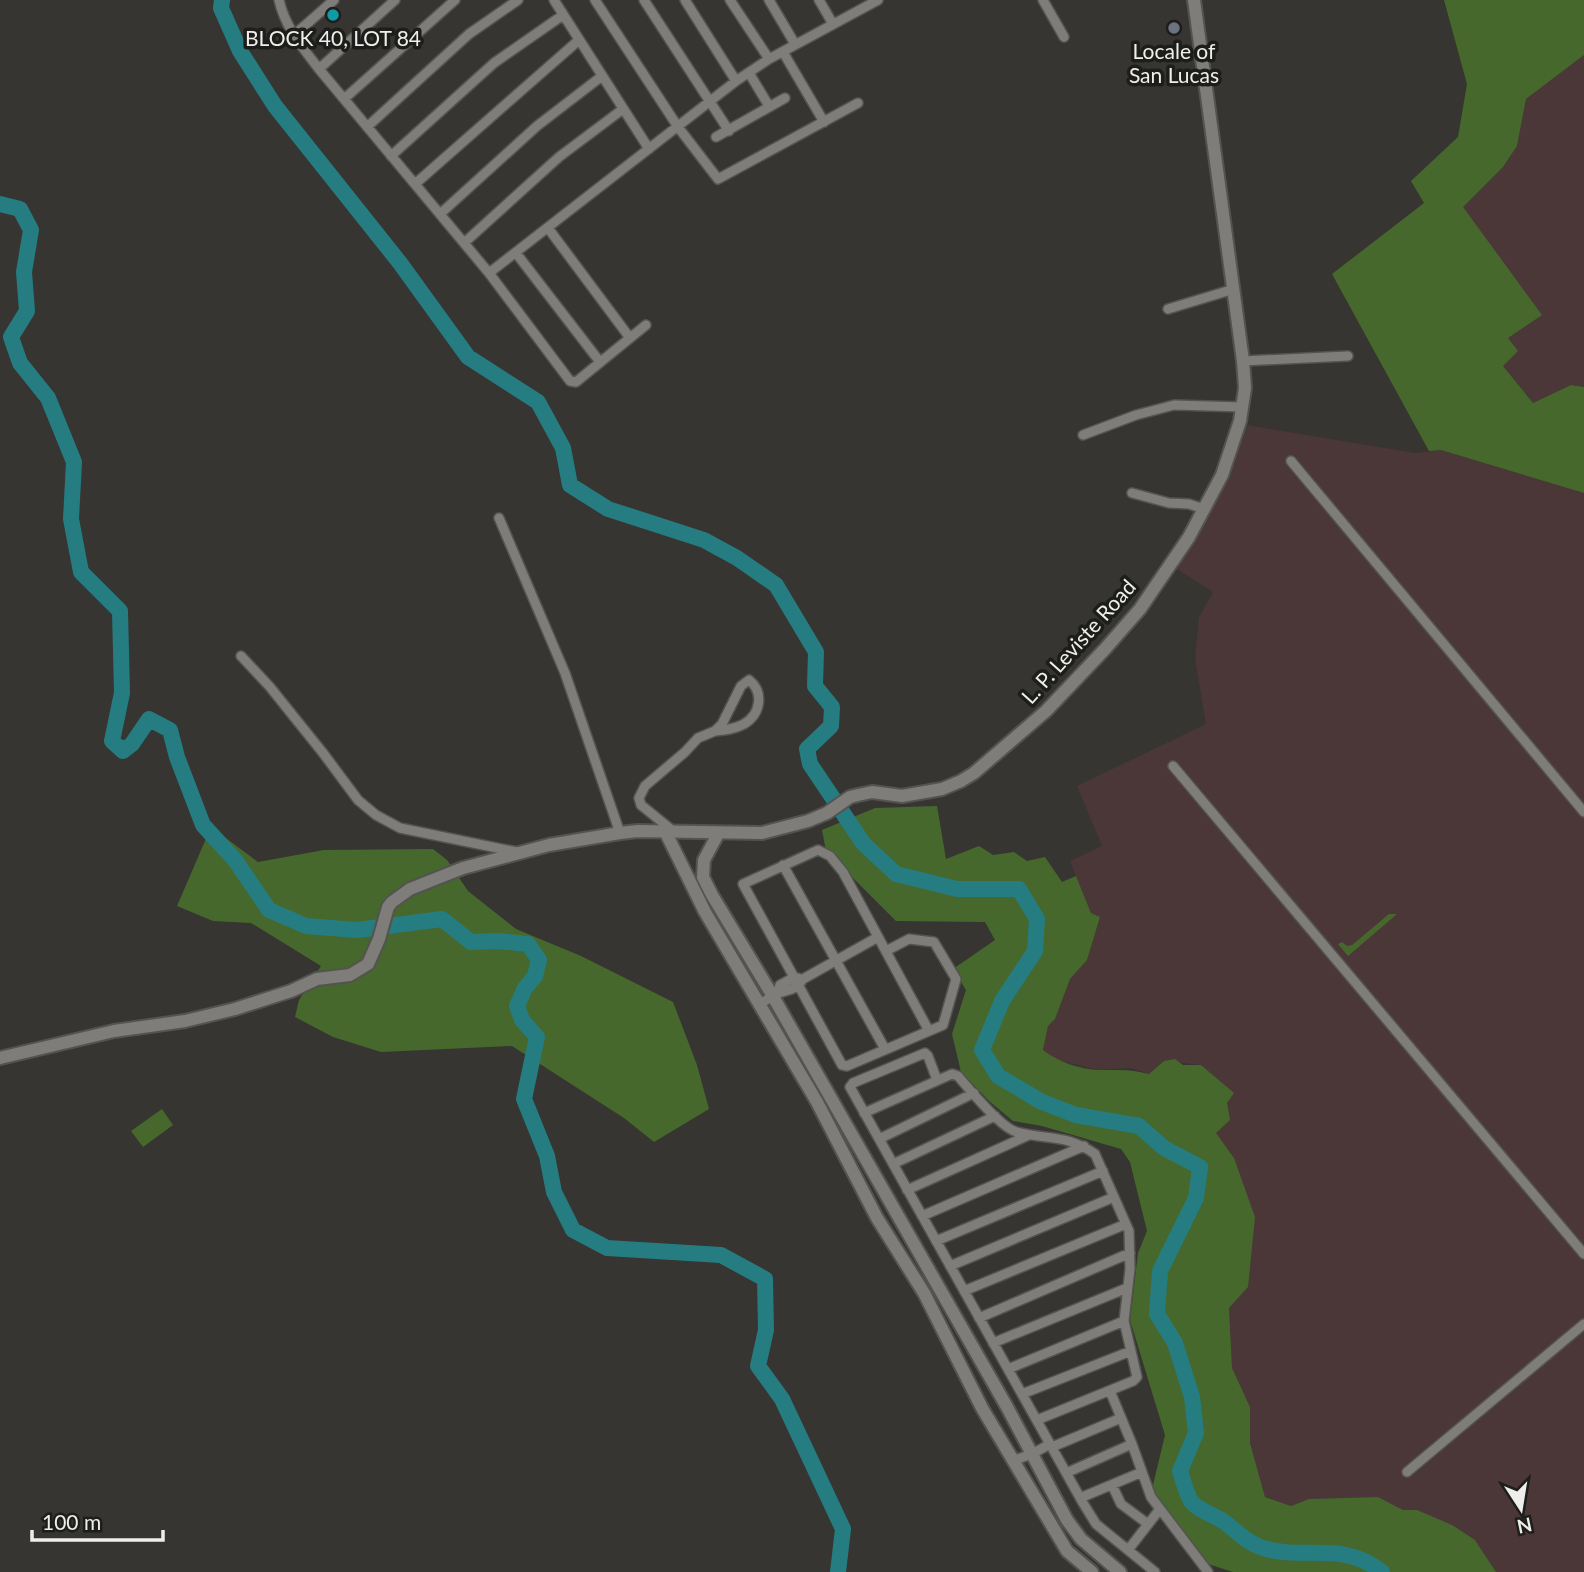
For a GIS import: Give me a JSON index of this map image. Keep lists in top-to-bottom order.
{
  "streets": {
    "main road": ["L. P. Leviste Road"]
  },
  "places": ["BLOCK 40, LOT 84", "Locale of San Lucas"],
  "scale_bar": "100 m",
  "north": "bottom"
}
